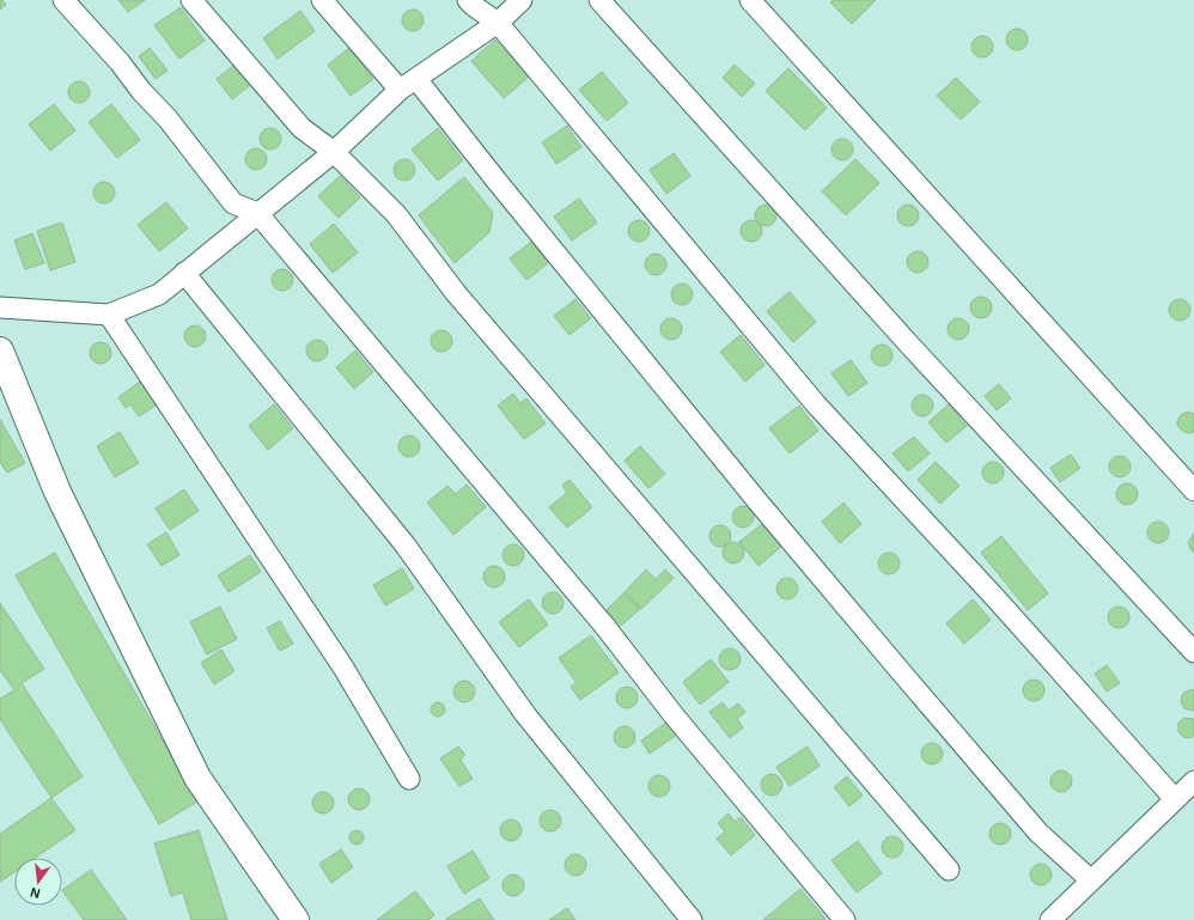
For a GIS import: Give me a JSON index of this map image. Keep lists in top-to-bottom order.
{
  "north": "bottom"
}
